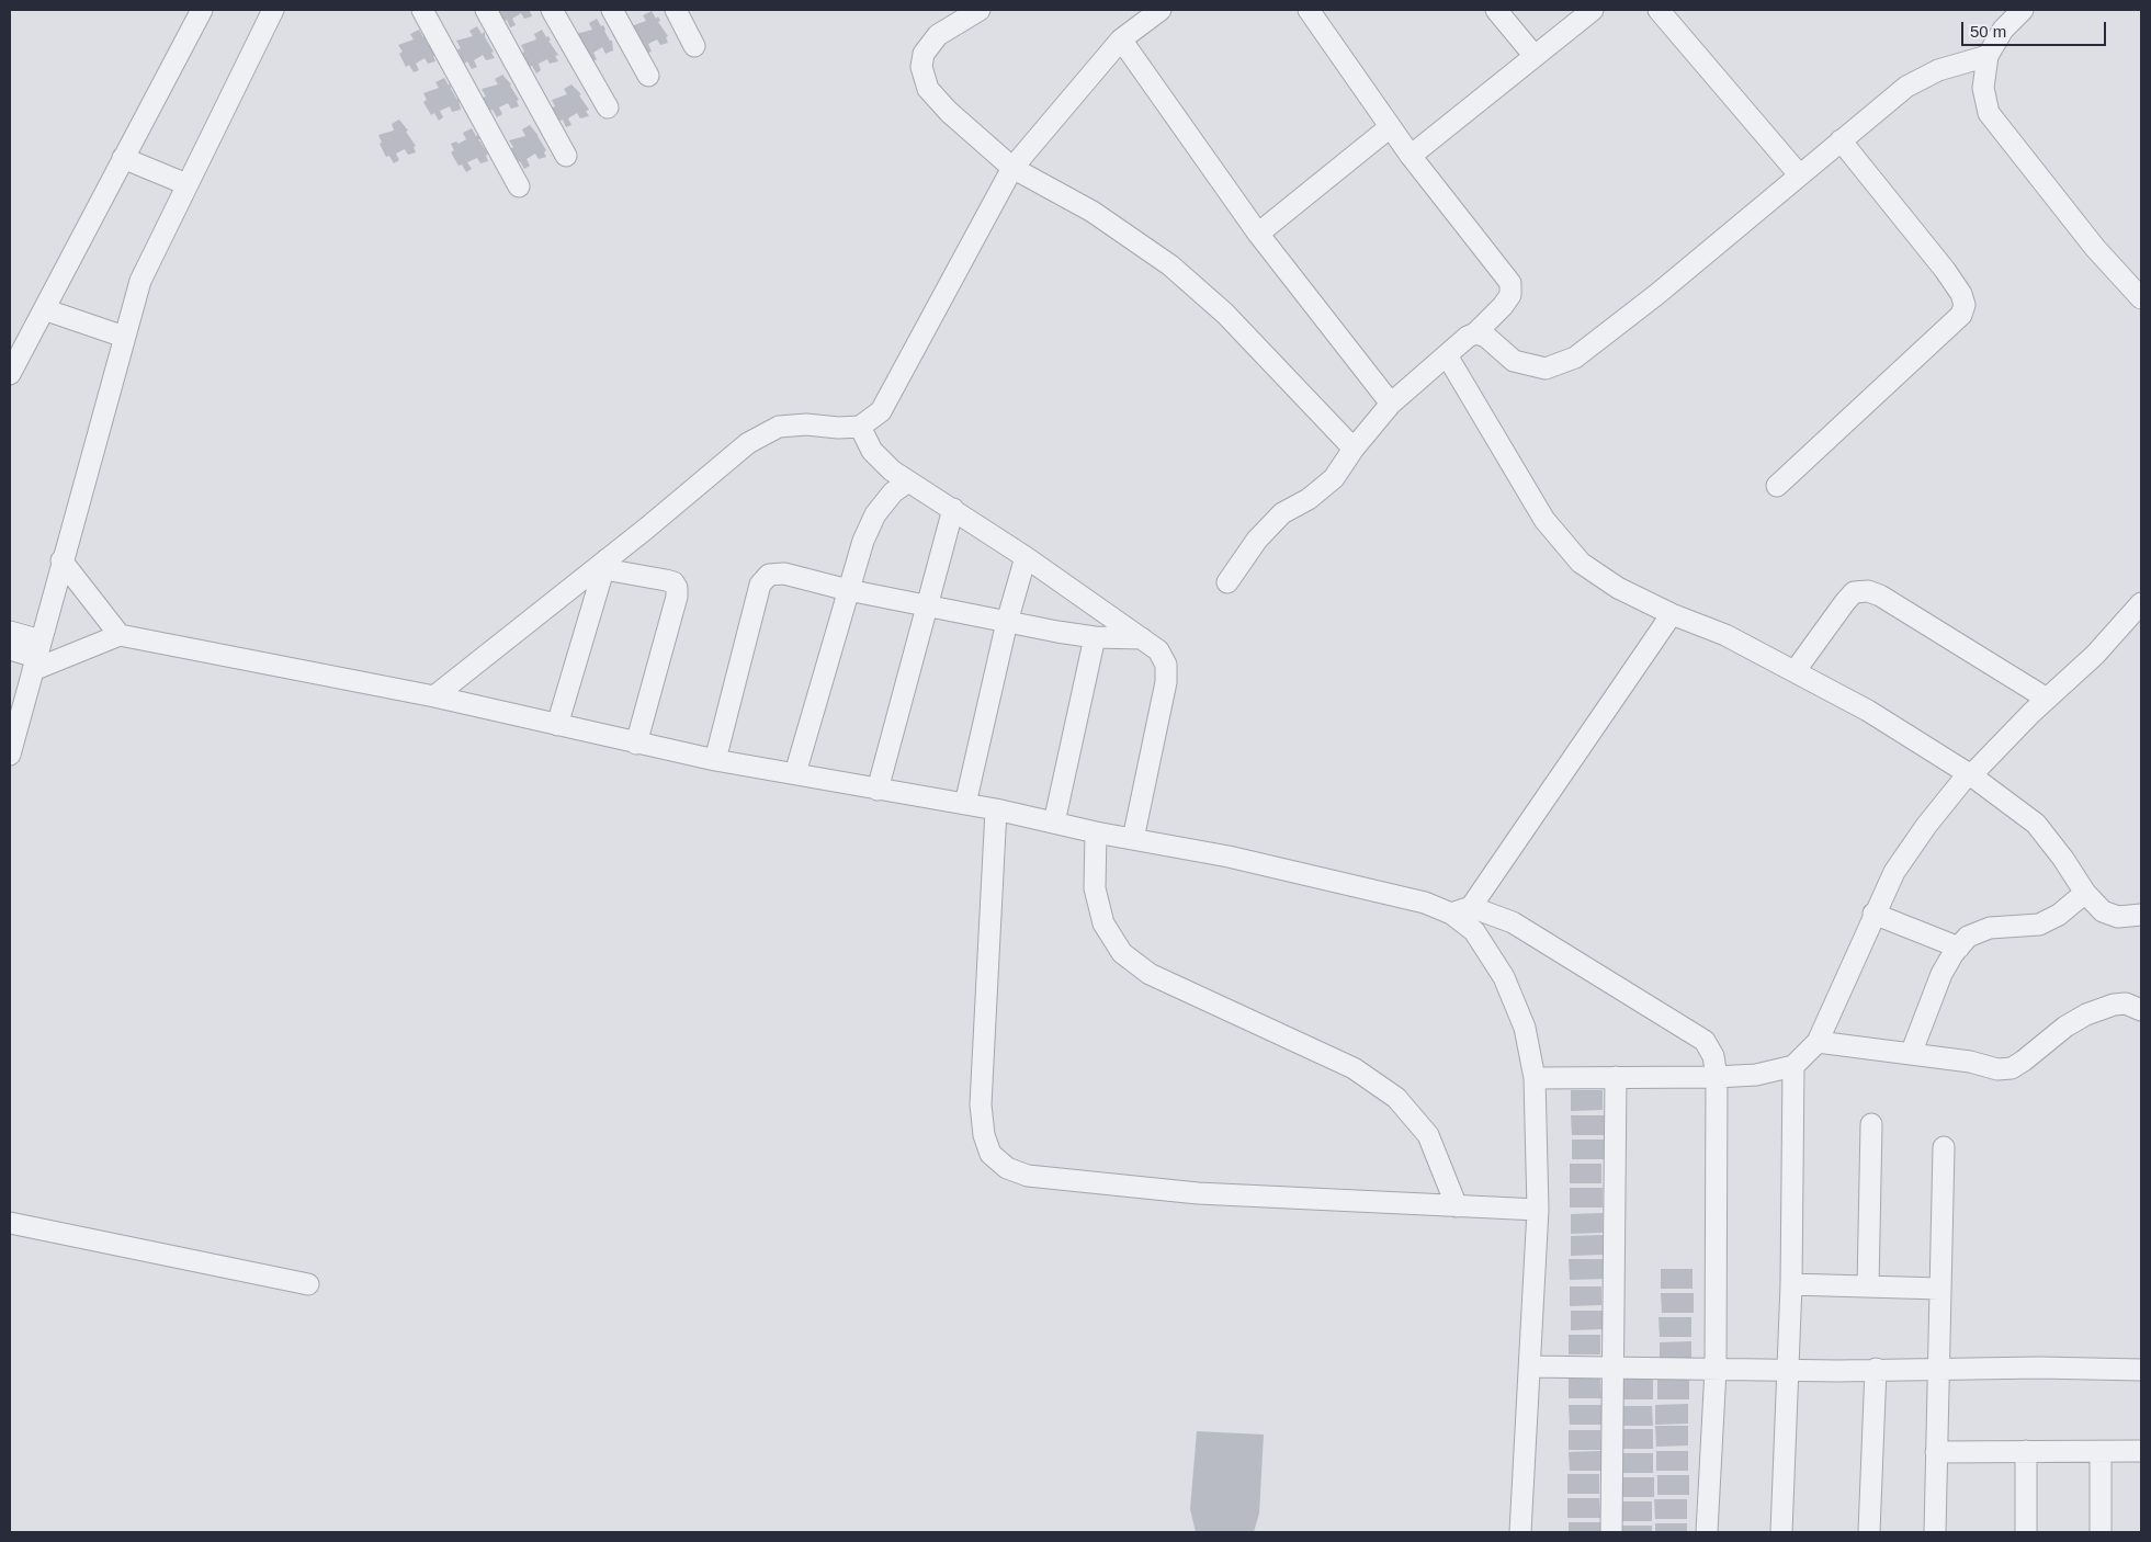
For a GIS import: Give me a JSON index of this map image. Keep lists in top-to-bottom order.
{
  "scale_bar": "50 m"
}
